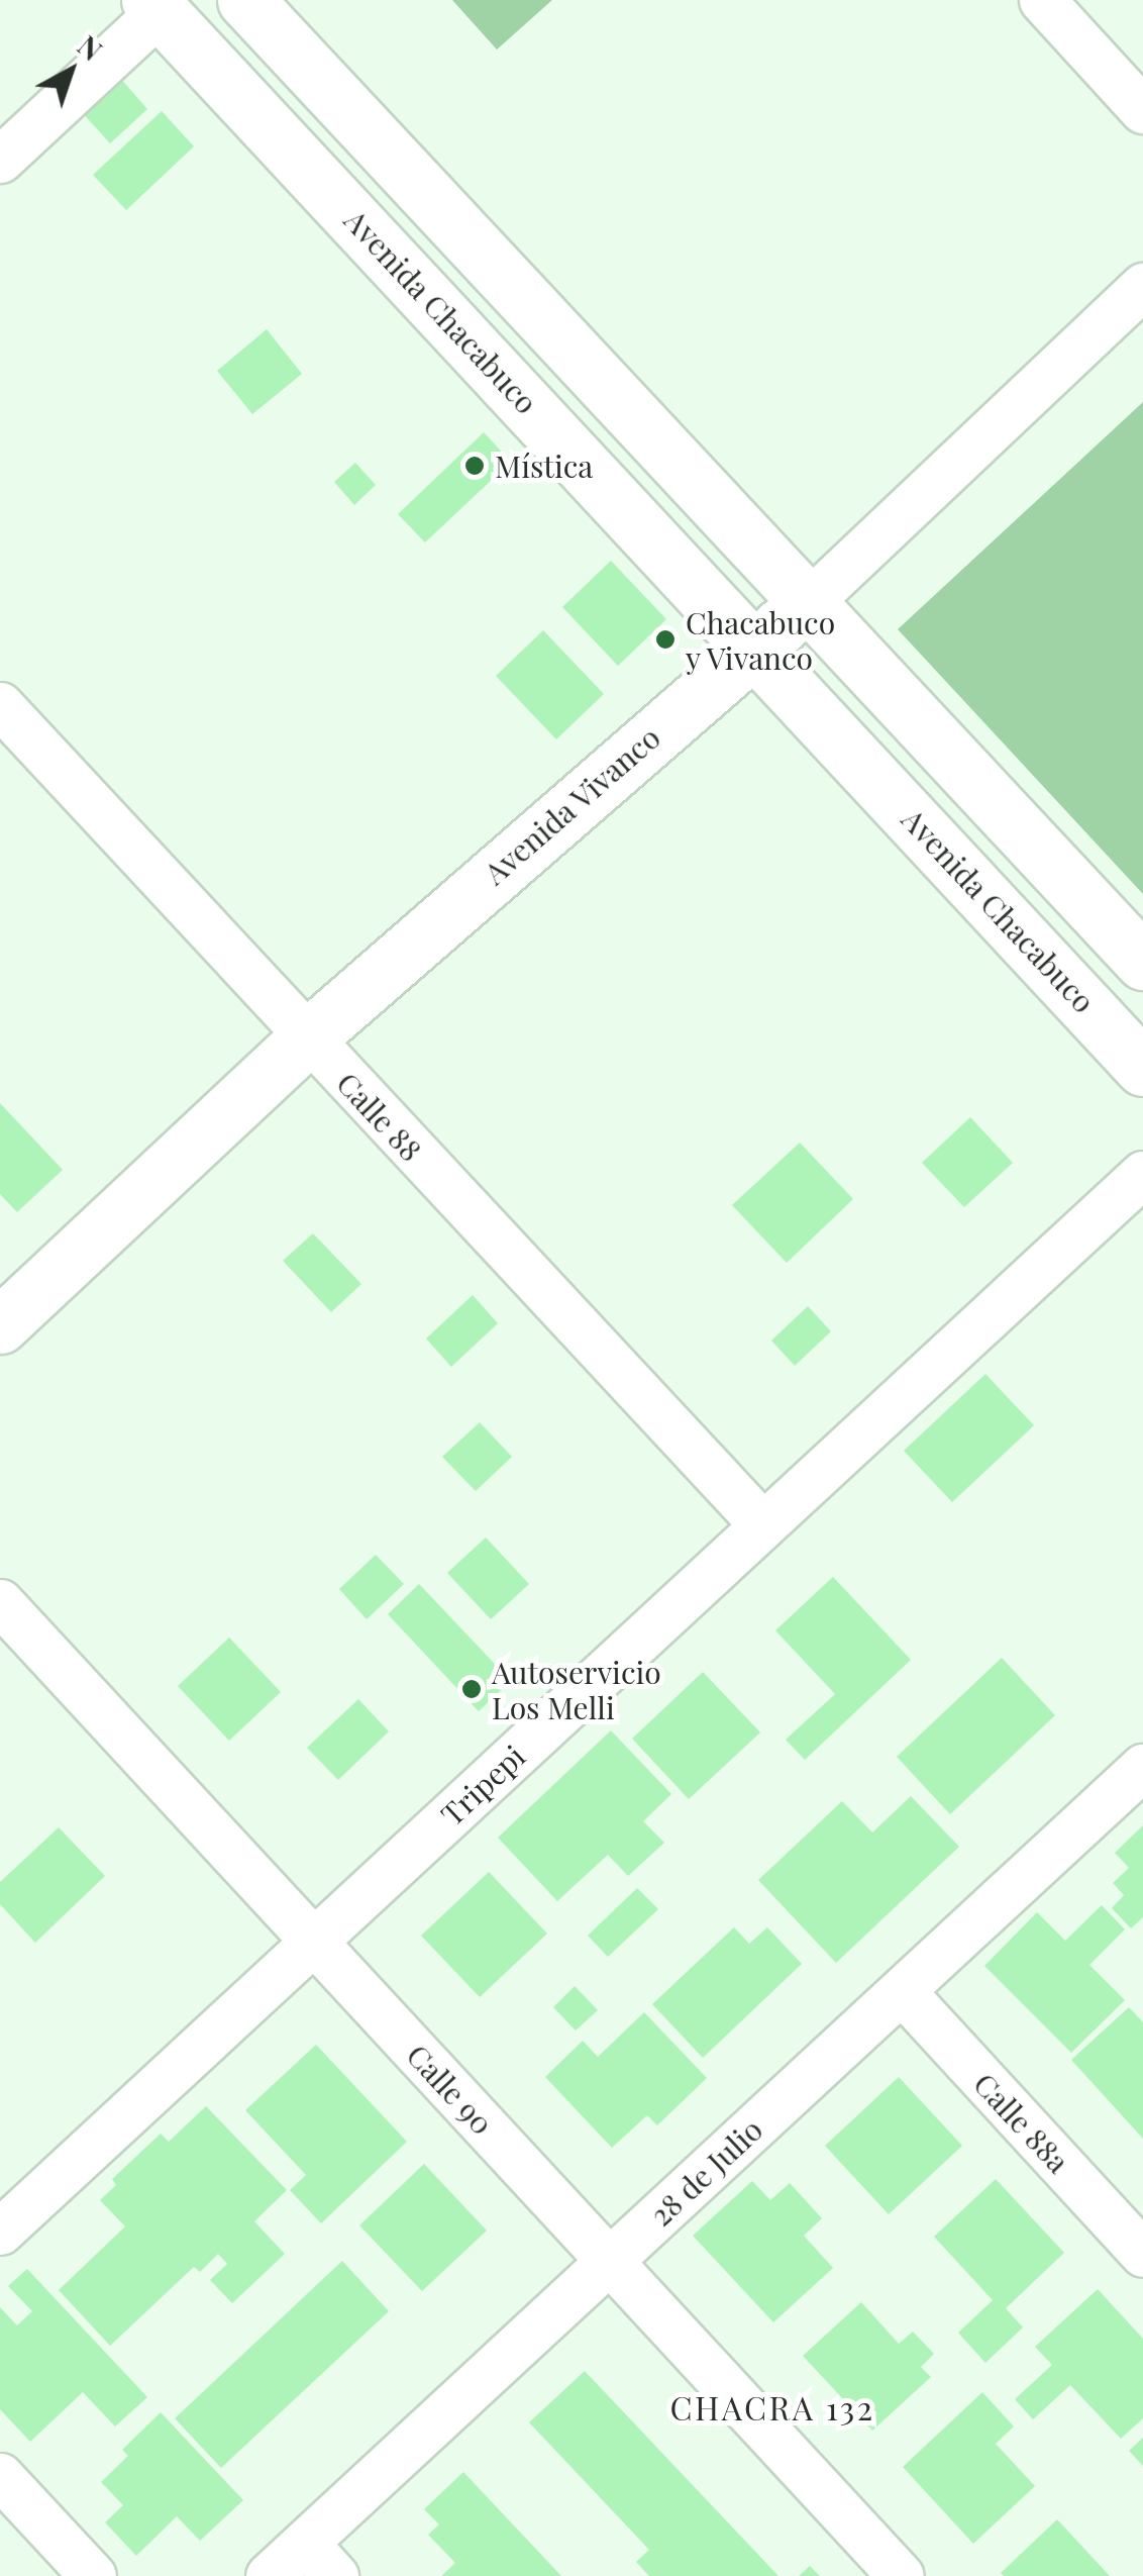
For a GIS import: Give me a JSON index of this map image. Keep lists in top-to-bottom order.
{
  "streets": {
    "main road": ["Avenida Chacabuco", "Avenida Vivanco"],
    "street": [
      "Calle 88",
      "Tripepi",
      "Calle 90",
      "Calle 88a",
      "28 de Julio"
    ]
  },
  "crossings": [
    ["Avenida Chacabuco", "Avenida Vivanco"],
    ["Avenida Vivanco", "Calle 88"],
    ["Calle 88", "Tripepi"],
    ["Tripepi", "Calle 90"],
    ["Calle 90", "28 de Julio"],
    ["Calle 88a", "28 de Julio"]
  ],
  "districts": ["CHACRA 132"],
  "places": ["Mística", "Chacabuco y Vivanco", "Autoservicio Los Melli"],
  "north": "top right"
}
